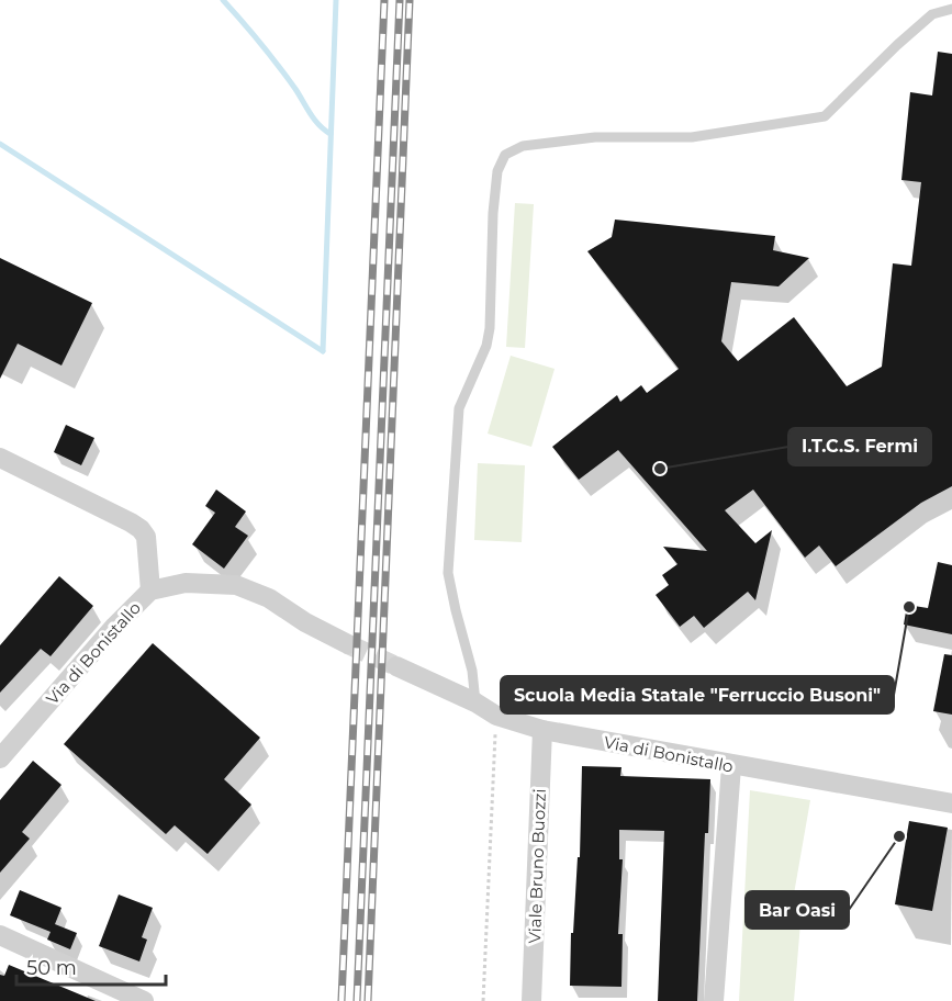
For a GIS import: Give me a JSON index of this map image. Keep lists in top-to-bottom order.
{
  "streets": {
    "street": ["Via di Bonistallo", "Viale Bruno Buozzi"]
  },
  "crossings": [
    ["Via di Bonistallo", "Viale Bruno Buozzi"]
  ],
  "places": ["I.T.C.S. Fermi", "Scuola Media Statale \"Ferruccio Busoni\"", "Bar Oasi"],
  "scale_bar": "50 m"
}
